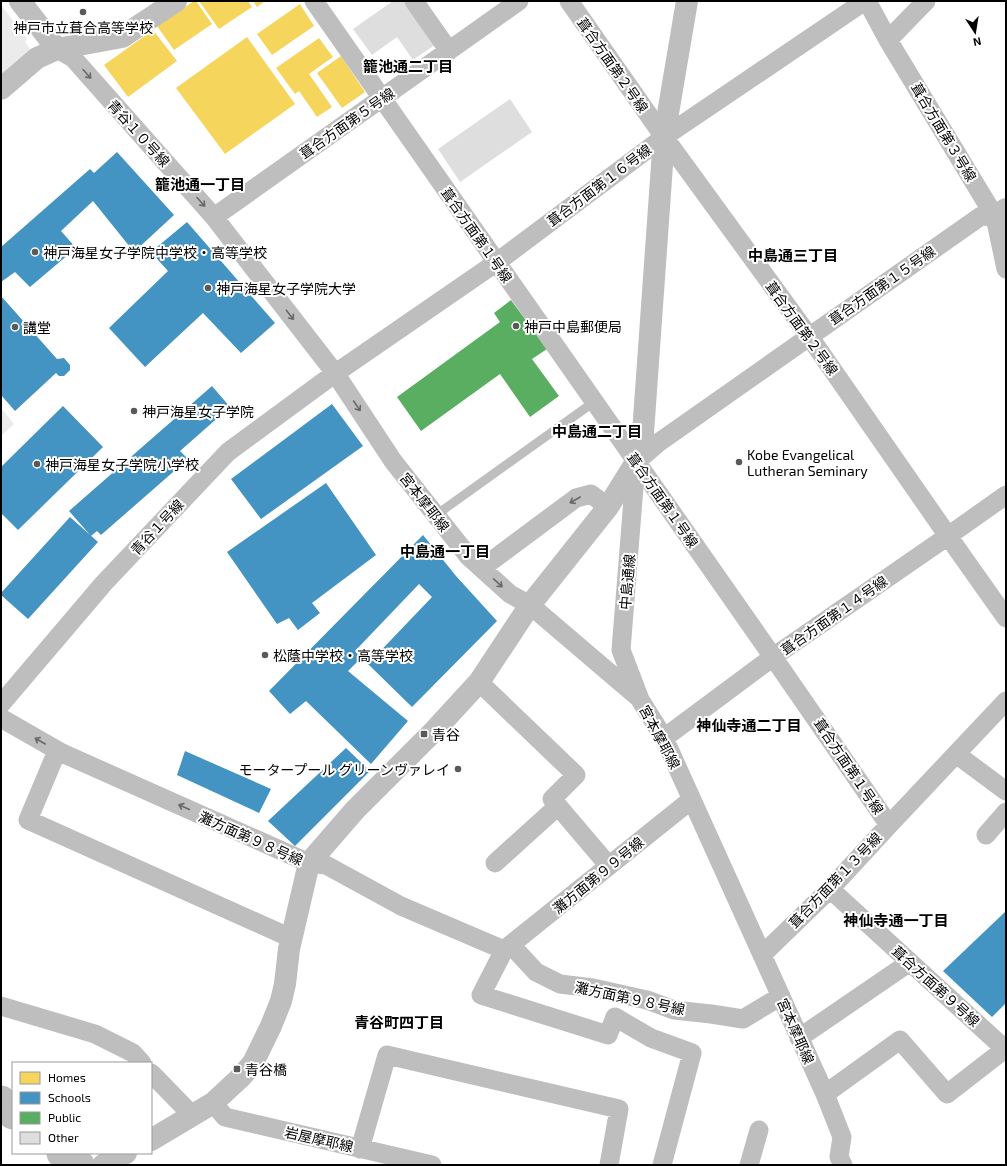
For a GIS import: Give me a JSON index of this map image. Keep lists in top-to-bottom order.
{
  "streets": {
    "street": [
      "葺合方面第２号線",
      "葺合方面第５号線",
      "葺合方面第３号線",
      "青谷１０号線",
      "葺合方面第１６号線",
      "葺合方面第１号線",
      "葺合方面第１５号線",
      "宮本摩耶線",
      "青谷１号線",
      "中島通線",
      "葺合方面第１４号線",
      "灘方面第９８号線",
      "灘方面第９９号線",
      "葺合方面第１３号線",
      "葺合方面第９号線",
      "岩屋摩耶線"
    ]
  },
  "crossings": [
    ["葺合方面第２号線", "葺合方面第１６号線"],
    ["葺合方面第２号線", "葺合方面第１５号線"],
    ["葺合方面第２号線", "葺合方面第１４号線"],
    ["葺合方面第５号線", "青谷１０号線"],
    ["葺合方面第５号線", "葺合方面第１号線"],
    ["葺合方面第３号線", "葺合方面第１６号線"],
    ["葺合方面第３号線", "葺合方面第１５号線"],
    ["青谷１０号線", "葺合方面第１６号線"],
    ["青谷１０号線", "宮本摩耶線"],
    ["青谷１０号線", "青谷１号線"],
    ["葺合方面第１６号線", "葺合方面第１号線"],
    ["葺合方面第１６号線", "宮本摩耶線"],
    ["葺合方面第１６号線", "青谷１号線"],
    ["葺合方面第１号線", "葺合方面第１５号線"],
    ["葺合方面第１号線", "中島通線"],
    ["葺合方面第１号線", "葺合方面第１４号線"],
    ["葺合方面第１号線", "葺合方面第１３号線"],
    ["葺合方面第１５号線", "中島通線"],
    ["宮本摩耶線", "青谷１号線"],
    ["宮本摩耶線", "中島通線"],
    ["宮本摩耶線", "葺合方面第１４号線"],
    ["宮本摩耶線", "灘方面第９８号線"],
    ["宮本摩耶線", "灘方面第９９号線"],
    ["宮本摩耶線", "葺合方面第１３号線"],
    ["灘方面第９８号線", "灘方面第９９号線"],
    ["葺合方面第１３号線", "葺合方面第９号線"]
  ],
  "one_way": ["青谷１０号線", "灘方面第９８号線"],
  "districts": [
    "籠池通二丁目",
    "籠池通一丁目",
    "中島通三丁目",
    "中島通二丁目",
    "中島通一丁目",
    "神仙寺通二丁目",
    "神仙寺通一丁目",
    "青谷町四丁目"
  ],
  "places": {
    "other": [
      "神戸市立葺合高等学校",
      "神戸海星女子学院中学校・高等学校",
      "神戸海星女子学院大学",
      "神戸中島郵便局",
      "講堂",
      "神戸海星女子学院",
      "Kobe Evangelical Lutheran Seminary",
      "神戸海星女子学院小学校",
      "松蔭中学校・高等学校",
      "モータープール グリーンヴァレイ"
    ],
    "transit": ["青谷", "青谷橋"]
  },
  "legend": [
    "Homes",
    "Schools",
    "Public",
    "Other"
  ],
  "north": "bottom"
}
